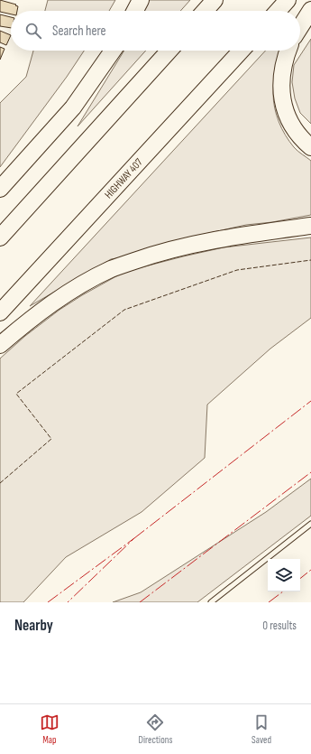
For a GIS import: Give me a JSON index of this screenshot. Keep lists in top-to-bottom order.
{
  "streets": {
    "highway": ["HIGHWAY 407"]
  },
  "page": {
    "search": "Search here",
    "heading": ["Nearby", "0 results"],
    "nav": ["Map", "Directions", "Saved"]
  }
}
